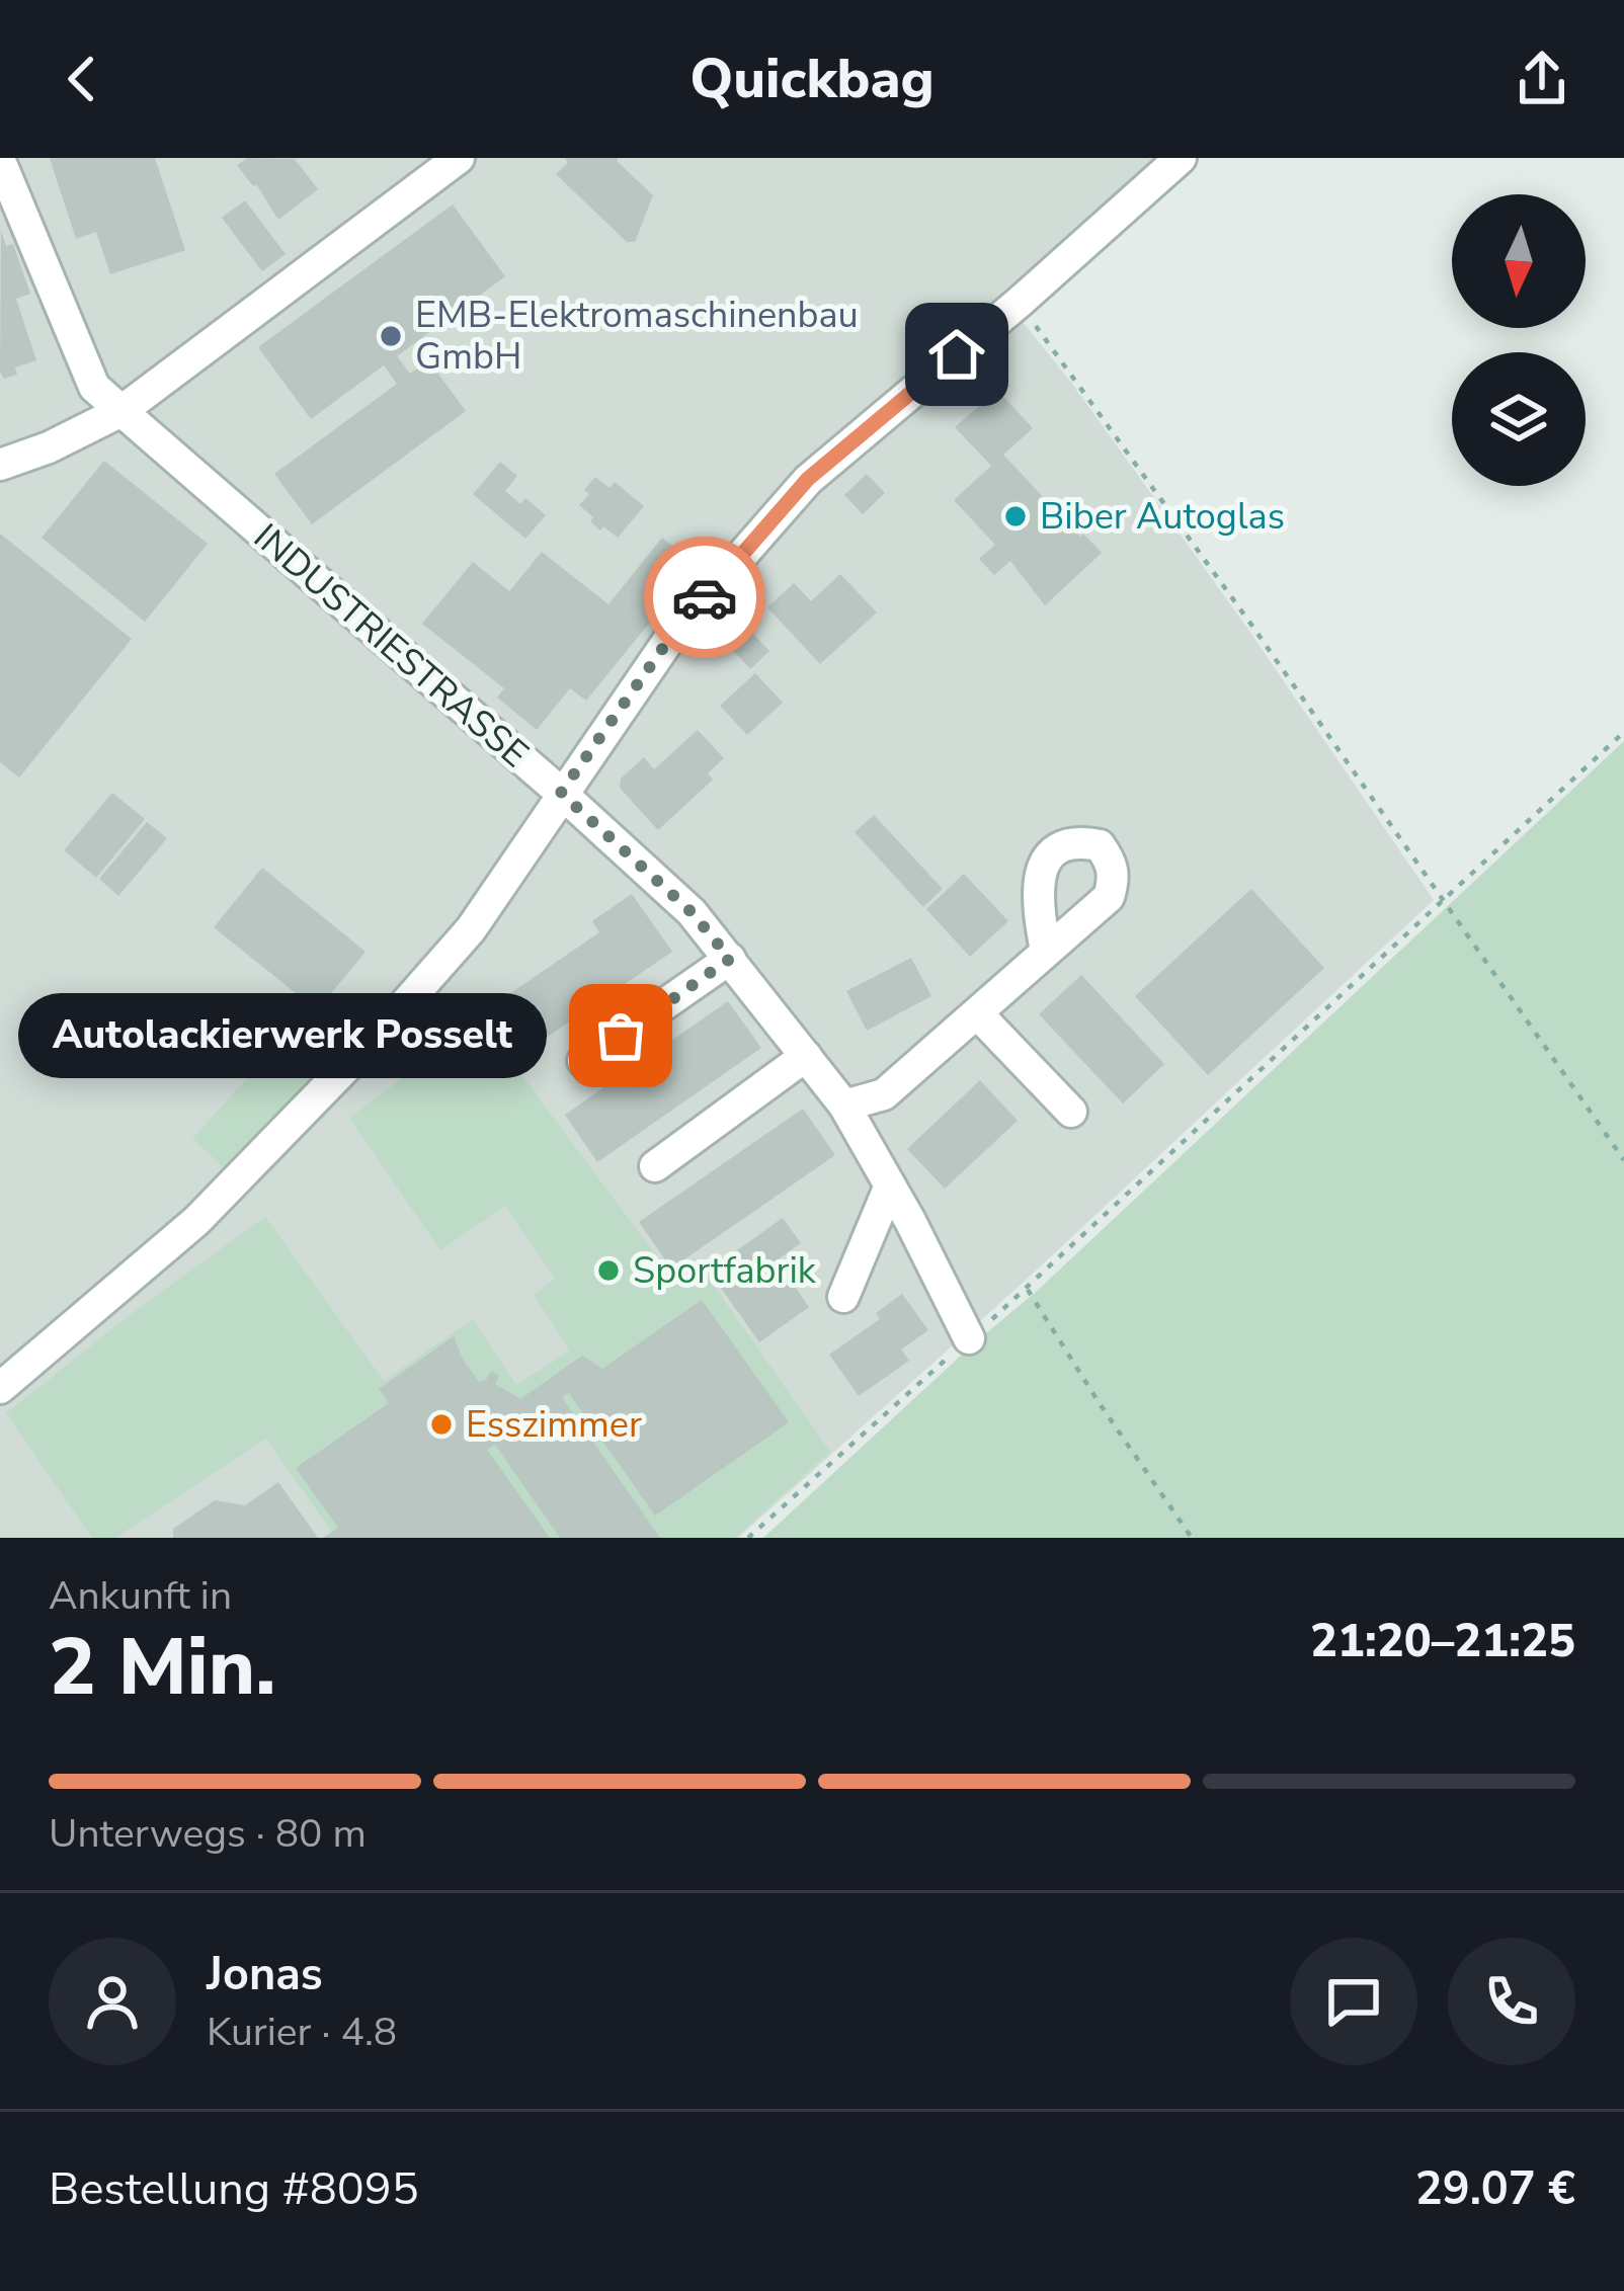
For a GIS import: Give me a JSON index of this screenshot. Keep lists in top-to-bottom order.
{
  "streets": {
    "street": ["INDUSTRIESTRASSE"]
  },
  "places": [
    "EMB-Elektromaschinenbau GmbH",
    "Biber Autoglas",
    "Autolackierwerk Posselt",
    "Sportfabrik",
    "Esszimmer"
  ],
  "north": "bottom",
  "page": {
    "header": "Quickbag",
    "bubble": "Autolackierwerk Posselt",
    "heading": ["2 Min.", "Ankunft in", "21:20–21:25"],
    "panel": [
      "Jonas",
      "Kurier · 4.8",
      "Bestellung #8095",
      "29.07 €"
    ],
    "bar": "Unterwegs · 80 m"
  }
}
